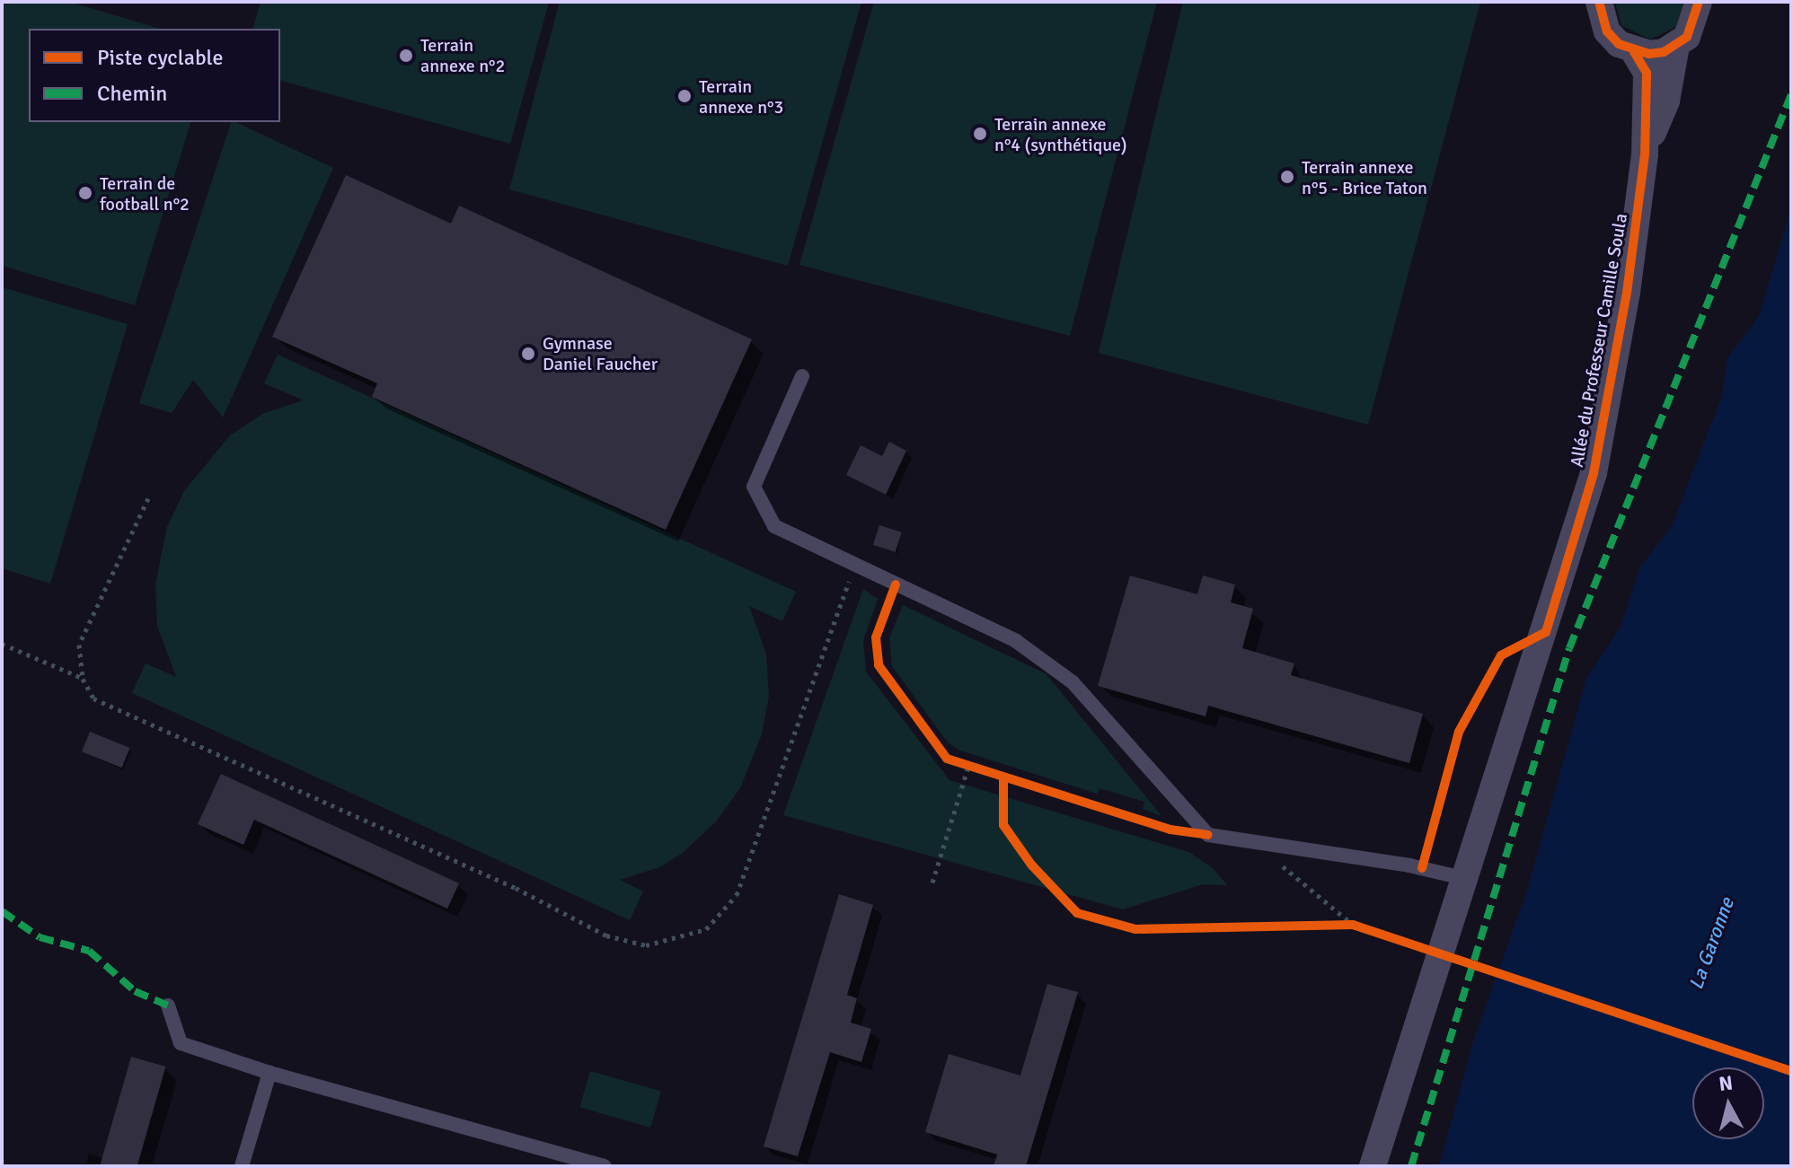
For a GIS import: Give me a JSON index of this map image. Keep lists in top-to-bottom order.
{
  "streets": {
    "street": ["Allée du Professeur Camille Soula"]
  },
  "water": ["La Garonne"],
  "places": [
    "Terrain annexe n°2",
    "Terrain annexe n°3",
    "Terrain annexe n°4 (synthétique)",
    "Terrain annexe n°5 - Brice Taton",
    "Terrain de football n°2",
    "Gymnase Daniel Faucher"
  ],
  "legend": ["Piste cyclable", "Chemin"],
  "north": "top"
}
